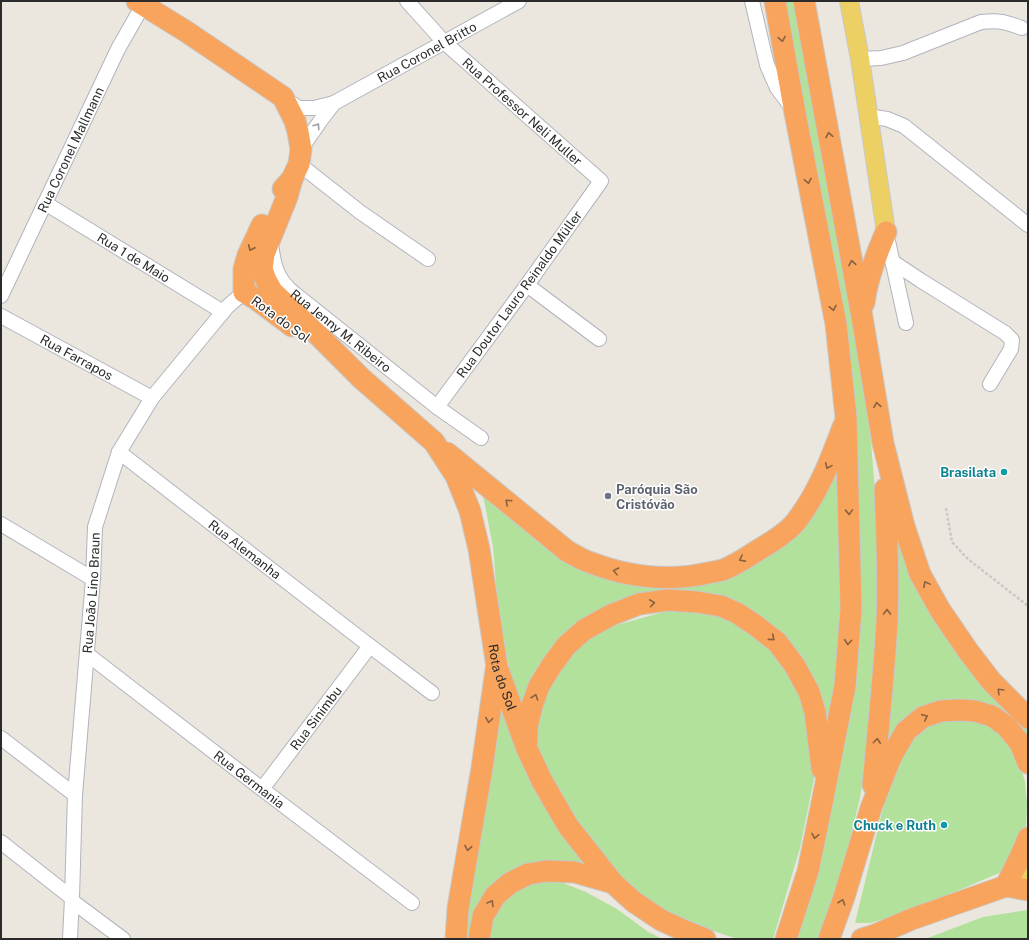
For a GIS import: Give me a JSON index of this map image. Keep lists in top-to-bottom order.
{
  "streets": {
    "highway": ["Rota do Sol"],
    "street": [
      "Rua Coronel Britto",
      "Rua Professor Neli Muller",
      "Rua Coronel Mallmann",
      "Rua 1 de Maio",
      "Rua Doutor Lauro Reinaldo Müller",
      "Rua Jenny M. Ribeiro",
      "Rua Farrapos",
      "Rua Alemanha",
      "Rua João Lino Braun",
      "Rua Sinimbu",
      "Rua Germania"
    ]
  },
  "crossings": [
    ["Rua Coronel Britto", "Rua Professor Neli Muller"],
    ["Rua Professor Neli Muller", "Rua Doutor Lauro Reinaldo Müller"],
    ["Rua Coronel Mallmann", "Rua 1 de Maio"],
    ["Rua 1 de Maio", "Rua João Lino Braun"],
    ["Rua Doutor Lauro Reinaldo Müller", "Rua Jenny M. Ribeiro"],
    ["Rota do Sol", "Rua João Lino Braun"],
    ["Rua Farrapos", "Rua João Lino Braun"],
    ["Rua Alemanha", "Rua João Lino Braun"],
    ["Rua Alemanha", "Rua Sinimbu"],
    ["Rua João Lino Braun", "Rua Germania"],
    ["Rua Sinimbu", "Rua Germania"]
  ],
  "places": ["Brasilata", "Paróquia São Cristóvão", "Chuck e Ruth"]
}
